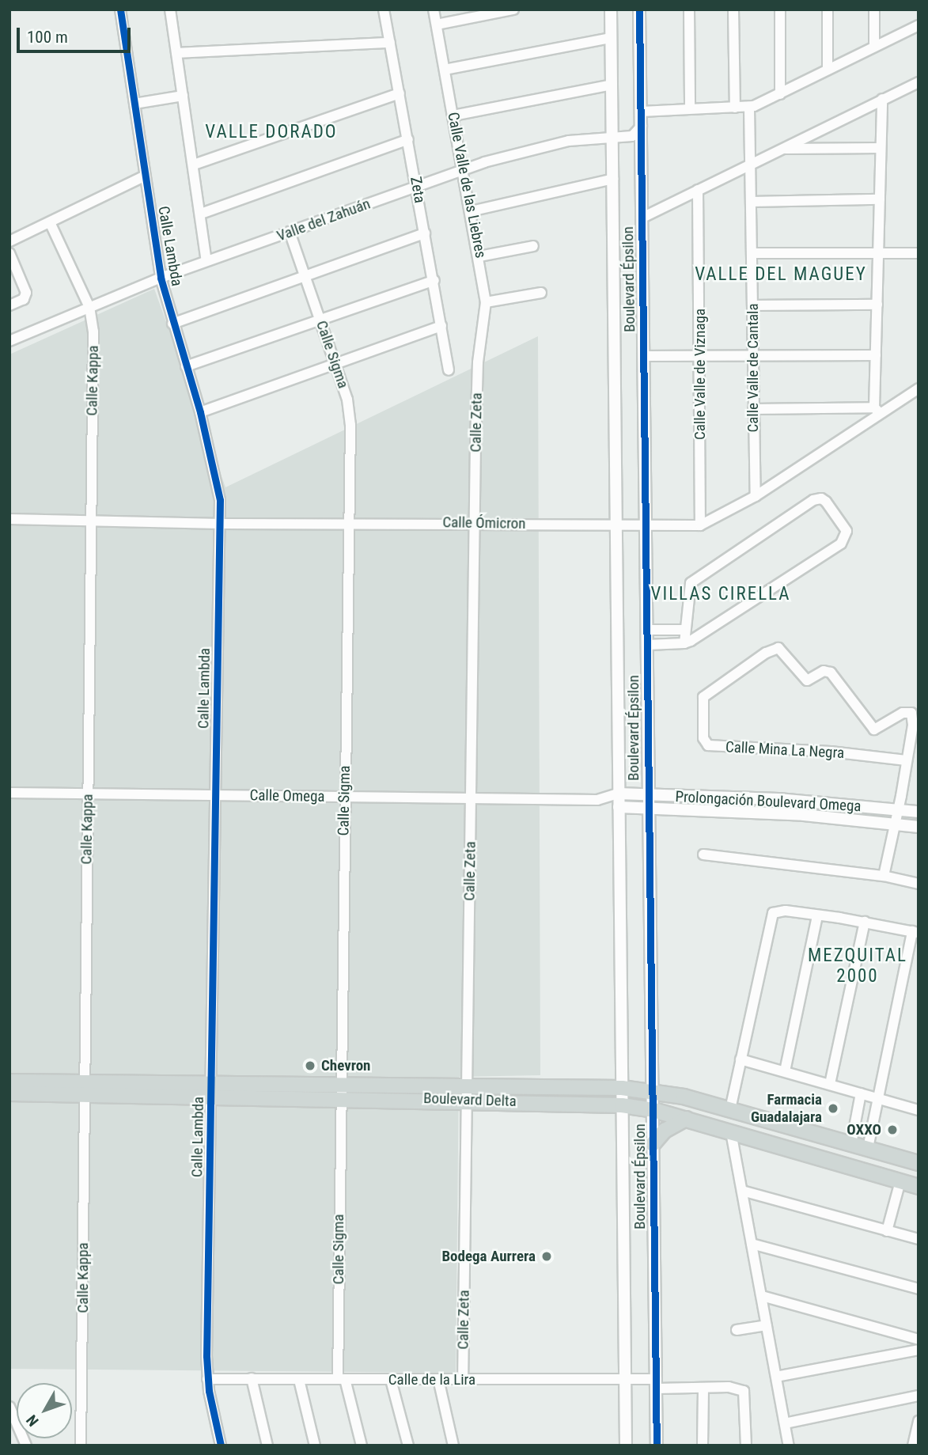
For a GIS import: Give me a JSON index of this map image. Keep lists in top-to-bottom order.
{
  "streets": {
    "main road": ["Boulevard Delta"],
    "street": [
      "Calle Valle de las Liebres",
      "Zeta",
      "Valle del Zahuán",
      "Calle Lambda",
      "Boulevard Épsilon",
      "Calle Sigma",
      "Calle Valle de Cantala",
      "Calle Valle de Viznaga",
      "Calle Kappa",
      "Calle Zeta",
      "Calle Ómicron",
      "Calle Mina La Negra",
      "Calle Omega",
      "Prolongación Boulevard Omega",
      "Calle de la Lira"
    ]
  },
  "crossings": [
    ["Calle Valle de las Liebres", "Valle del Zahuán"],
    ["Calle Valle de las Liebres", "Calle Zeta"],
    ["Zeta", "Valle del Zahuán"],
    ["Valle del Zahuán", "Calle Lambda"],
    ["Valle del Zahuán", "Boulevard Épsilon"],
    ["Valle del Zahuán", "Calle Sigma"],
    ["Valle del Zahuán", "Calle Kappa"],
    ["Calle Lambda", "Calle Ómicron"],
    ["Calle Lambda", "Calle Omega"],
    ["Calle Lambda", "Boulevard Delta"],
    ["Calle Lambda", "Calle de la Lira"],
    ["Boulevard Épsilon", "Calle Ómicron"],
    ["Boulevard Épsilon", "Calle Omega"],
    ["Boulevard Épsilon", "Prolongación Boulevard Omega"],
    ["Boulevard Épsilon", "Boulevard Delta"],
    ["Boulevard Épsilon", "Calle de la Lira"],
    ["Calle Sigma", "Calle Ómicron"],
    ["Calle Sigma", "Calle Omega"],
    ["Calle Sigma", "Boulevard Delta"],
    ["Calle Sigma", "Calle de la Lira"],
    ["Calle Valle de Cantala", "Calle Ómicron"],
    ["Calle Valle de Viznaga", "Calle Ómicron"],
    ["Calle Kappa", "Calle Ómicron"],
    ["Calle Kappa", "Calle Omega"],
    ["Calle Kappa", "Boulevard Delta"],
    ["Calle Zeta", "Calle Ómicron"],
    ["Calle Zeta", "Calle Omega"],
    ["Calle Zeta", "Boulevard Delta"],
    ["Calle Zeta", "Calle de la Lira"],
    ["Calle Mina La Negra", "Prolongación Boulevard Omega"],
    ["Calle Omega", "Prolongación Boulevard Omega"]
  ],
  "districts": [
    "VALLE DORADO",
    "VALLE DEL MAGUEY",
    "VILLAS CIRELLA",
    "MEZQUITAL 2000"
  ],
  "places": [
    "Chevron",
    "Farmacia Guadalajara",
    "OXXO",
    "Bodega Aurrera"
  ],
  "scale_bar": "100 m",
  "north": "bottom left"
}
